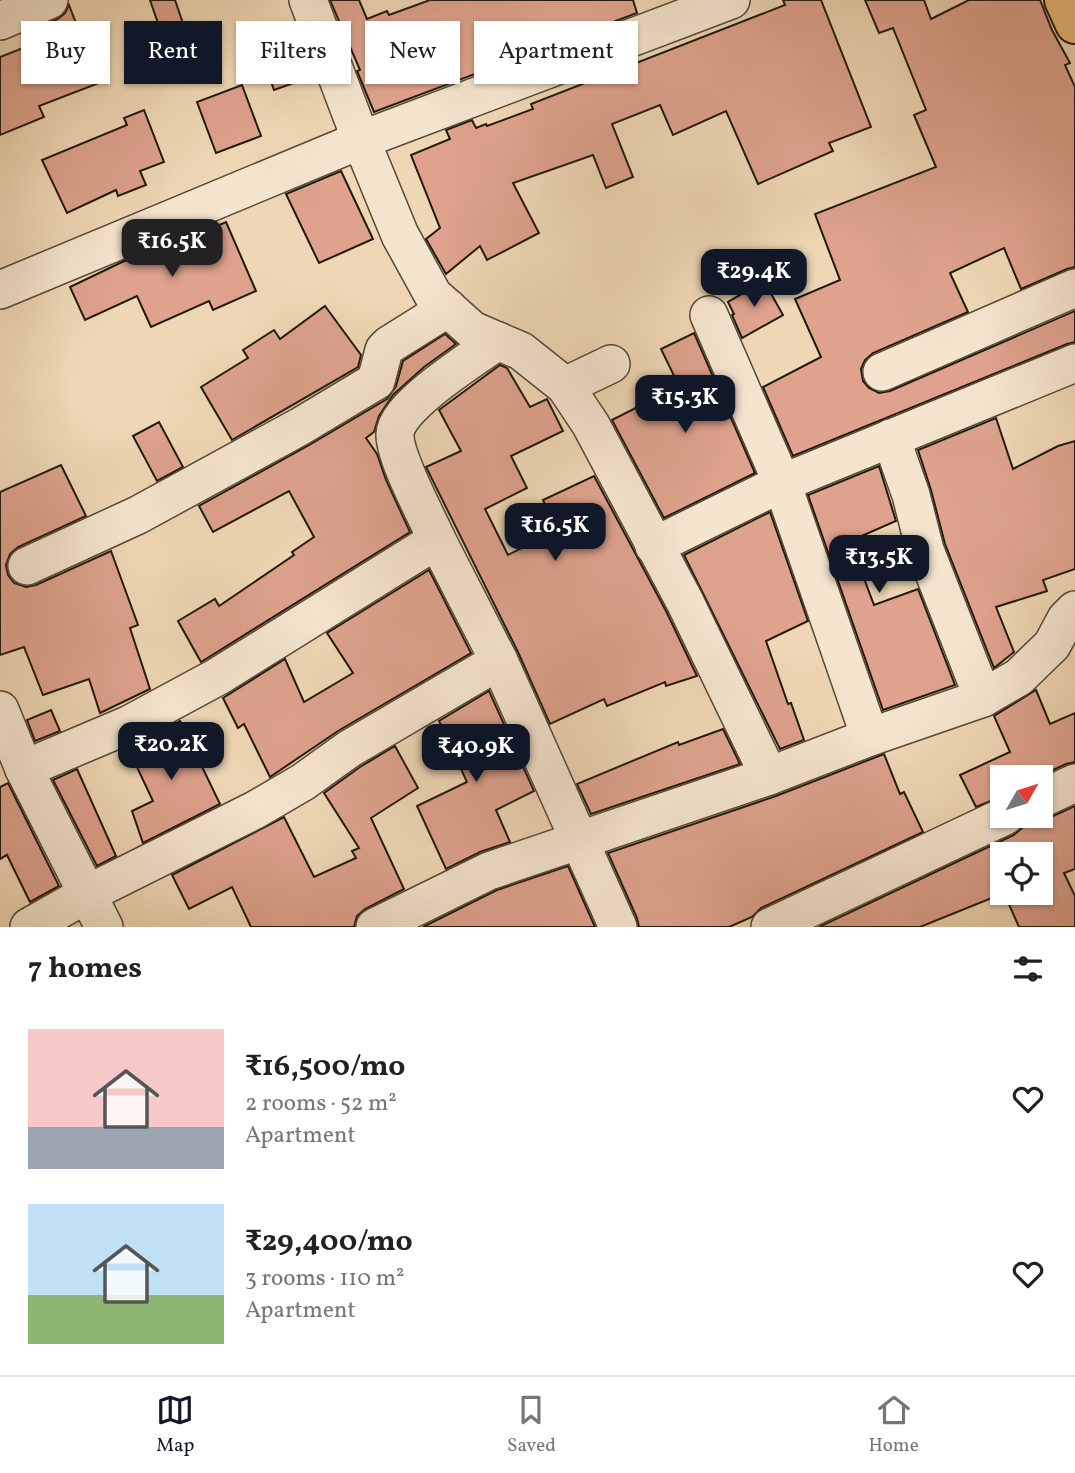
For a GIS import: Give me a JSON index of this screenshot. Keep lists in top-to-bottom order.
{
  "north": "top right",
  "page": {
    "chip": [
      "Buy",
      "Rent",
      "Filters",
      "New",
      "Apartment"
    ],
    "price": [
      "₹16.5K",
      "₹29.4K",
      "₹15.3K",
      "₹16.5K",
      "₹13.5K",
      "₹20.2K",
      "₹40.9K"
    ],
    "heading": "7 homes",
    "list": [
      {
        "name": "₹16,500/mo",
        "note": "2 rooms · 52 m² · Apartment"
      },
      {
        "name": "₹29,400/mo",
        "note": "3 rooms · 110 m² · Apartment"
      }
    ],
    "tabs": ["Map", "Saved", "Home"]
  }
}
